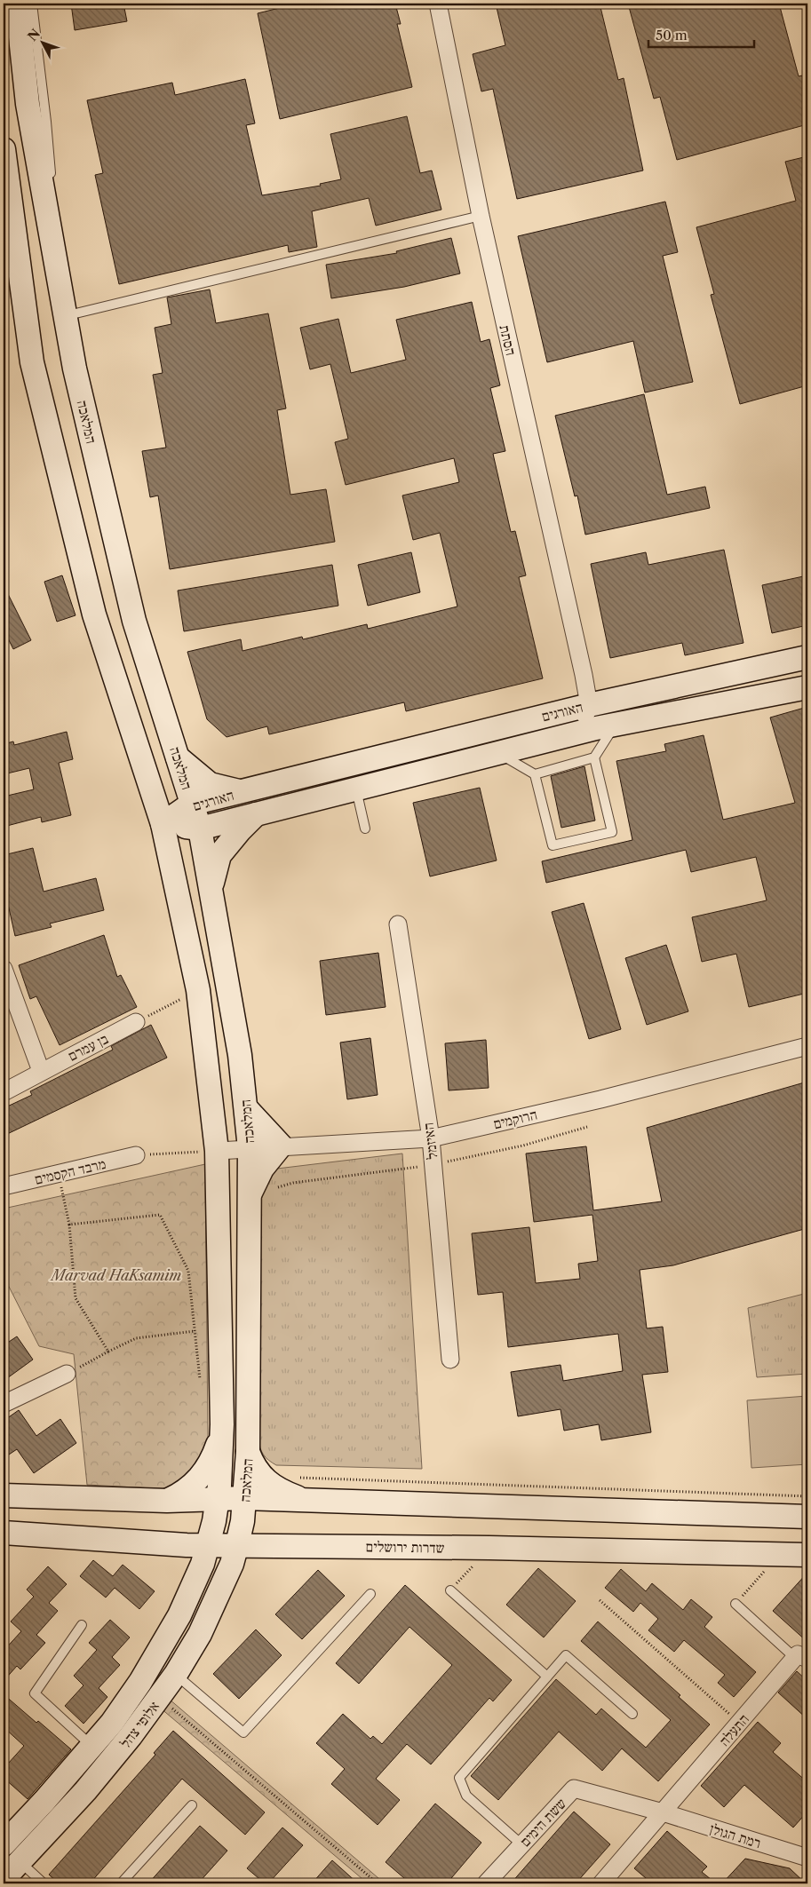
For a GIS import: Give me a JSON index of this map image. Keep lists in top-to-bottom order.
{
  "streets": {
    "main road": [
      "המלאכה",
      "האורגים",
      "שדרות ירושלים",
      "אלופי צהל"
    ],
    "street": [
      "הסתת",
      "בן עמרם",
      "הרוקמים",
      "האיזמל",
      "מרבד הקסמים",
      "התעלה",
      "ששת הימים",
      "רמת הגולן"
    ]
  },
  "crossings": [
    ["הסתת", "האורגים"],
    ["המלאכה", "האורגים"],
    ["המלאכה", "הרוקמים"],
    ["המלאכה", "שדרות ירושלים"],
    ["המלאכה", "אלופי צהל"],
    ["הרוקמים", "האיזמל"],
    ["שדרות ירושלים", "אלופי צהל"],
    ["התעלה", "ששת הימים"],
    ["התעלה", "רמת הגולן"],
    ["ששת הימים", "רמת הגולן"]
  ],
  "parks": ["Marvad HaKsamim"],
  "scale_bar": "50 m",
  "north": "top left"
}
